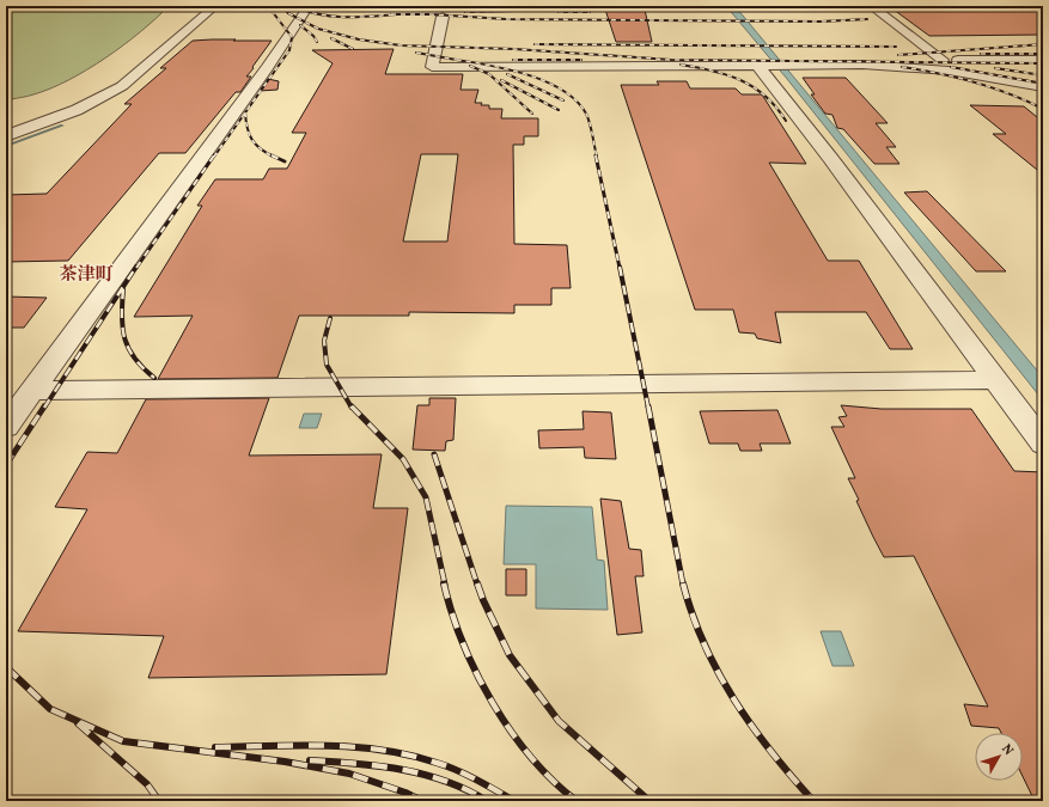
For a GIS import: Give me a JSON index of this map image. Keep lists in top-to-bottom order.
{
  "districts": ["茶津町"],
  "north": "top right"
}
